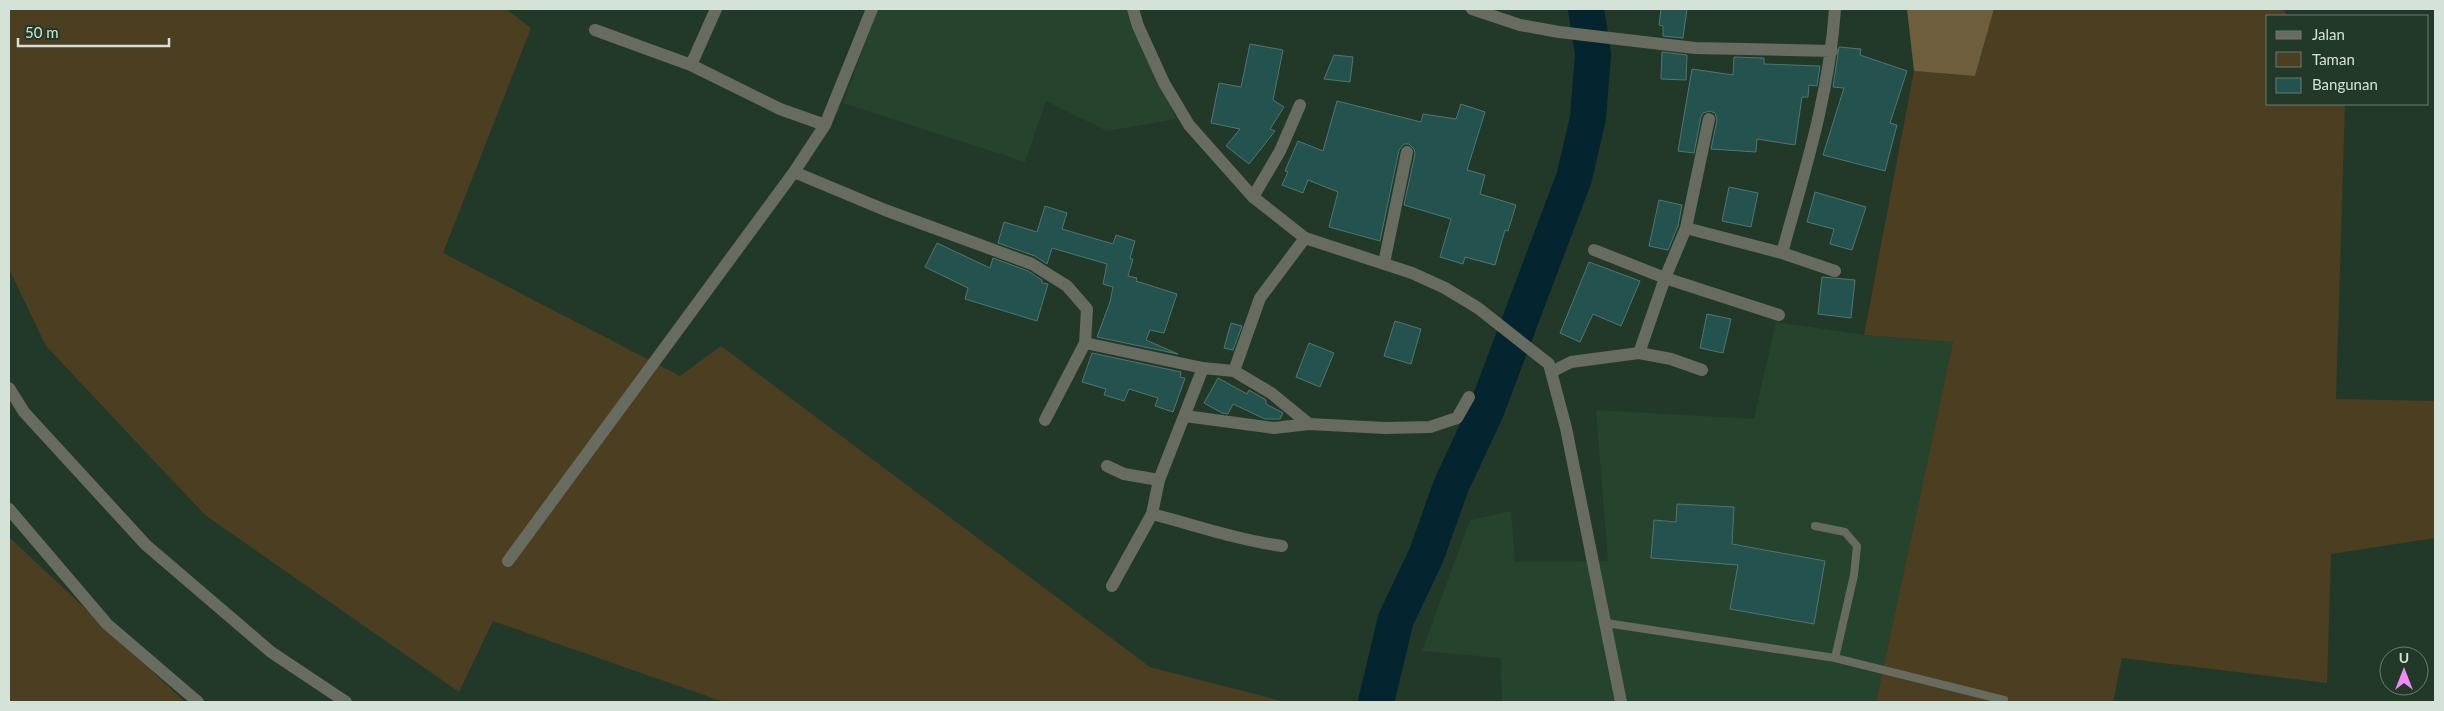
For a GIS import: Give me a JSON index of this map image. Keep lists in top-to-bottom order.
{
  "legend": ["Jalan", "Taman", "Bangunan"],
  "scale_bar": "50 m",
  "north": "top"
}
